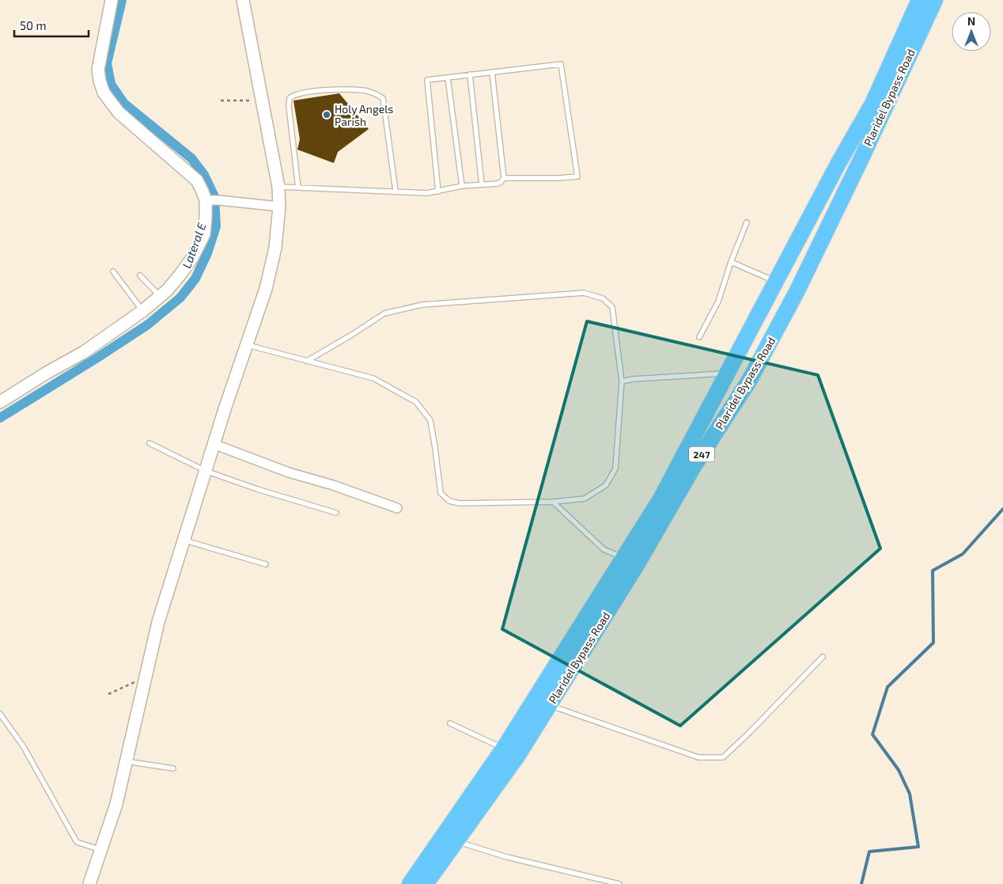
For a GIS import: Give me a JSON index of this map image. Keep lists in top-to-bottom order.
{
  "streets": {
    "highway": ["Plaridel Bypass Road", "247"]
  },
  "water": ["Lateral E"],
  "places": ["Holy Angels Parish"],
  "scale_bar": "50 m",
  "north": "top"
}
